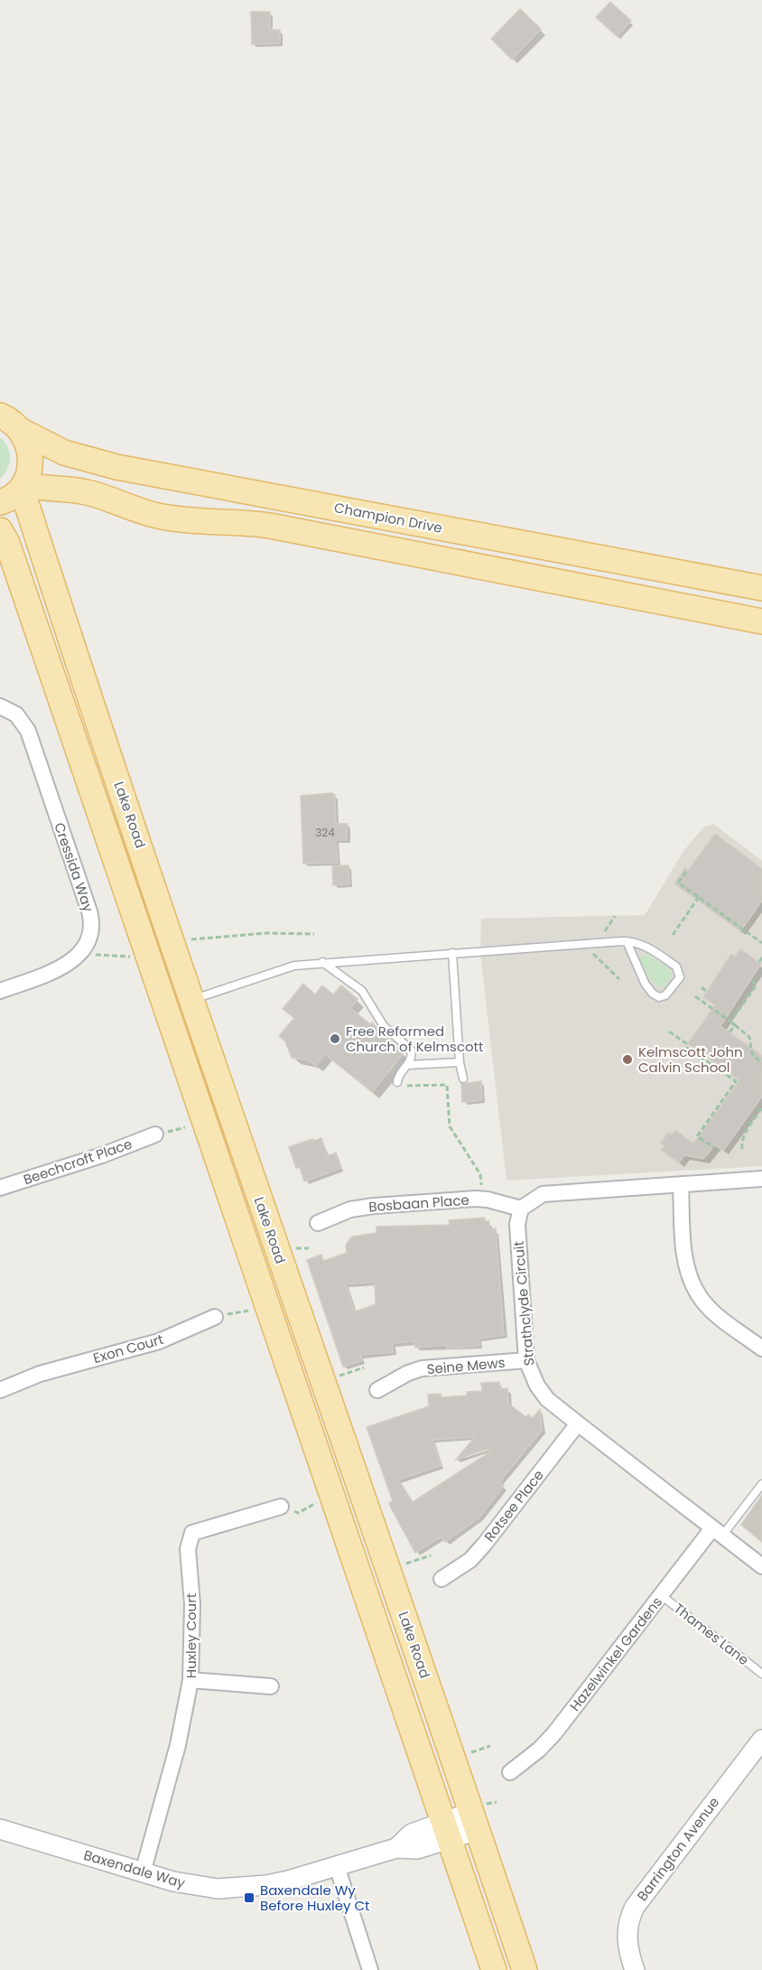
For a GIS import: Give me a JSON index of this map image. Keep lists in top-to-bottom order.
{
  "streets": {
    "main road": ["Champion Drive", "Lake Road"],
    "street": [
      "Cressida Way",
      "Beechcroft Place",
      "Bosbaan Place",
      "Strathclyde Circuit",
      "Exon Court",
      "Seine Mews",
      "Rotsee Place",
      "Huxley Court",
      "Hazelwinkel Gardens",
      "Barrington Avenue",
      "Baxendale Way"
    ],
    "lane": ["Thames Lane"]
  },
  "crossings": [
    ["Lake Road", "Baxendale Way"],
    ["Bosbaan Place", "Strathclyde Circuit"],
    ["Strathclyde Circuit", "Seine Mews"],
    ["Strathclyde Circuit", "Rotsee Place"],
    ["Strathclyde Circuit", "Hazelwinkel Gardens"],
    ["Thames Lane", "Hazelwinkel Gardens"],
    ["Huxley Court", "Baxendale Way"]
  ],
  "places": {
    "other": ["Free Reformed Church of Kelmscott", "Kelmscott John Calvin School"],
    "transit": ["Baxendale Wy Before Huxley Ct"]
  },
  "house_numbers": ["324"]
}
